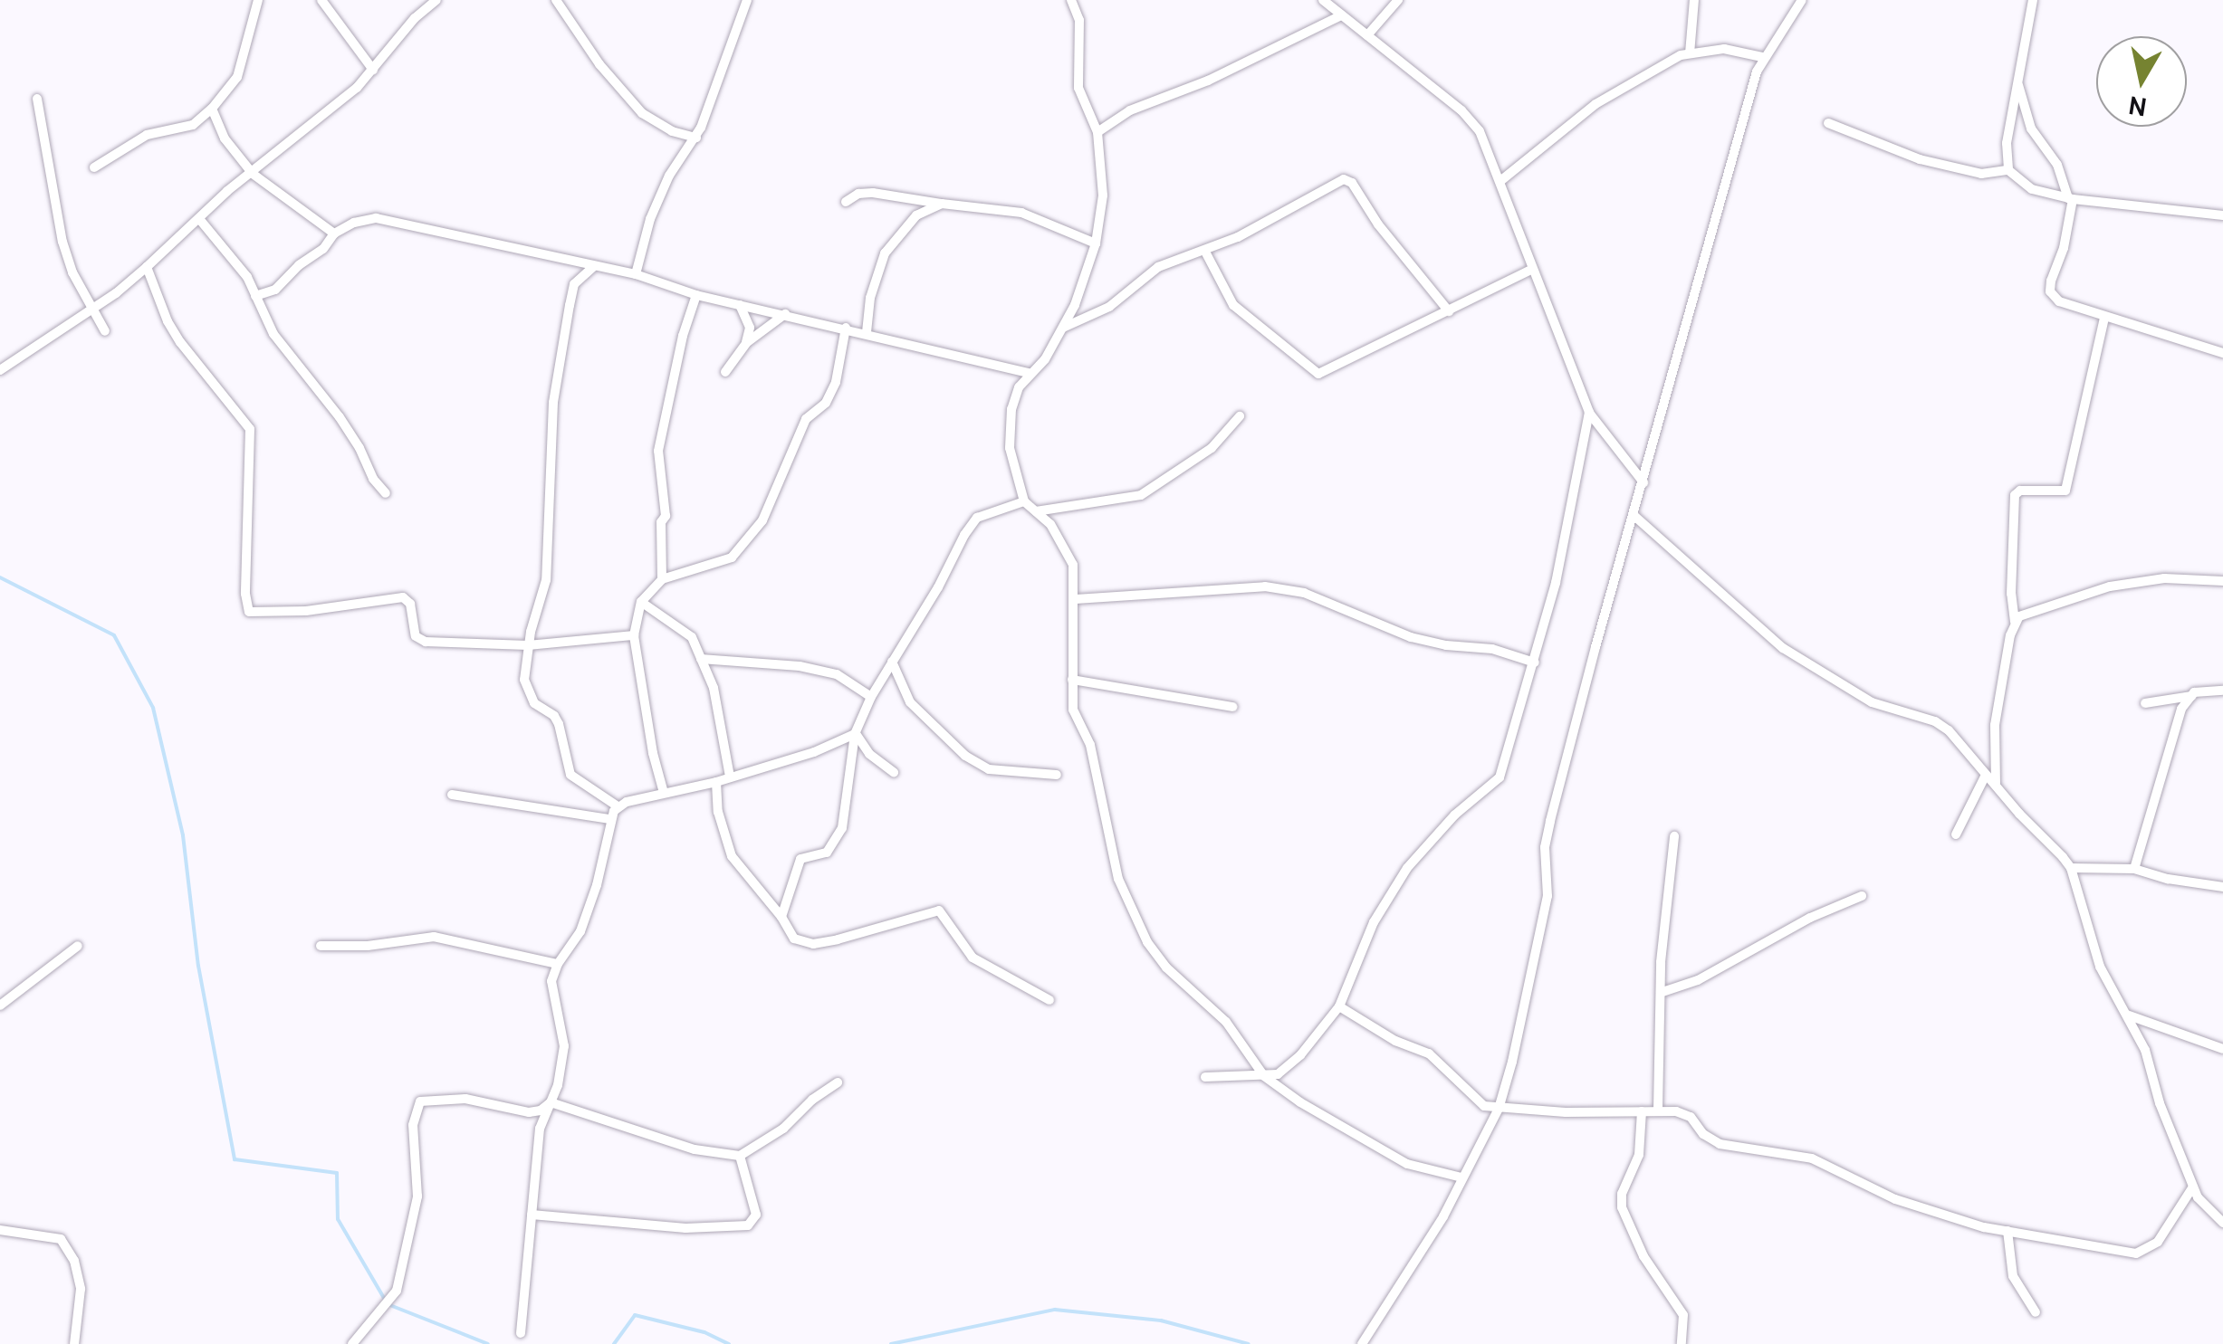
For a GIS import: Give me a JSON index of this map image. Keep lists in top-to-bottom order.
{
  "north": "bottom"
}
